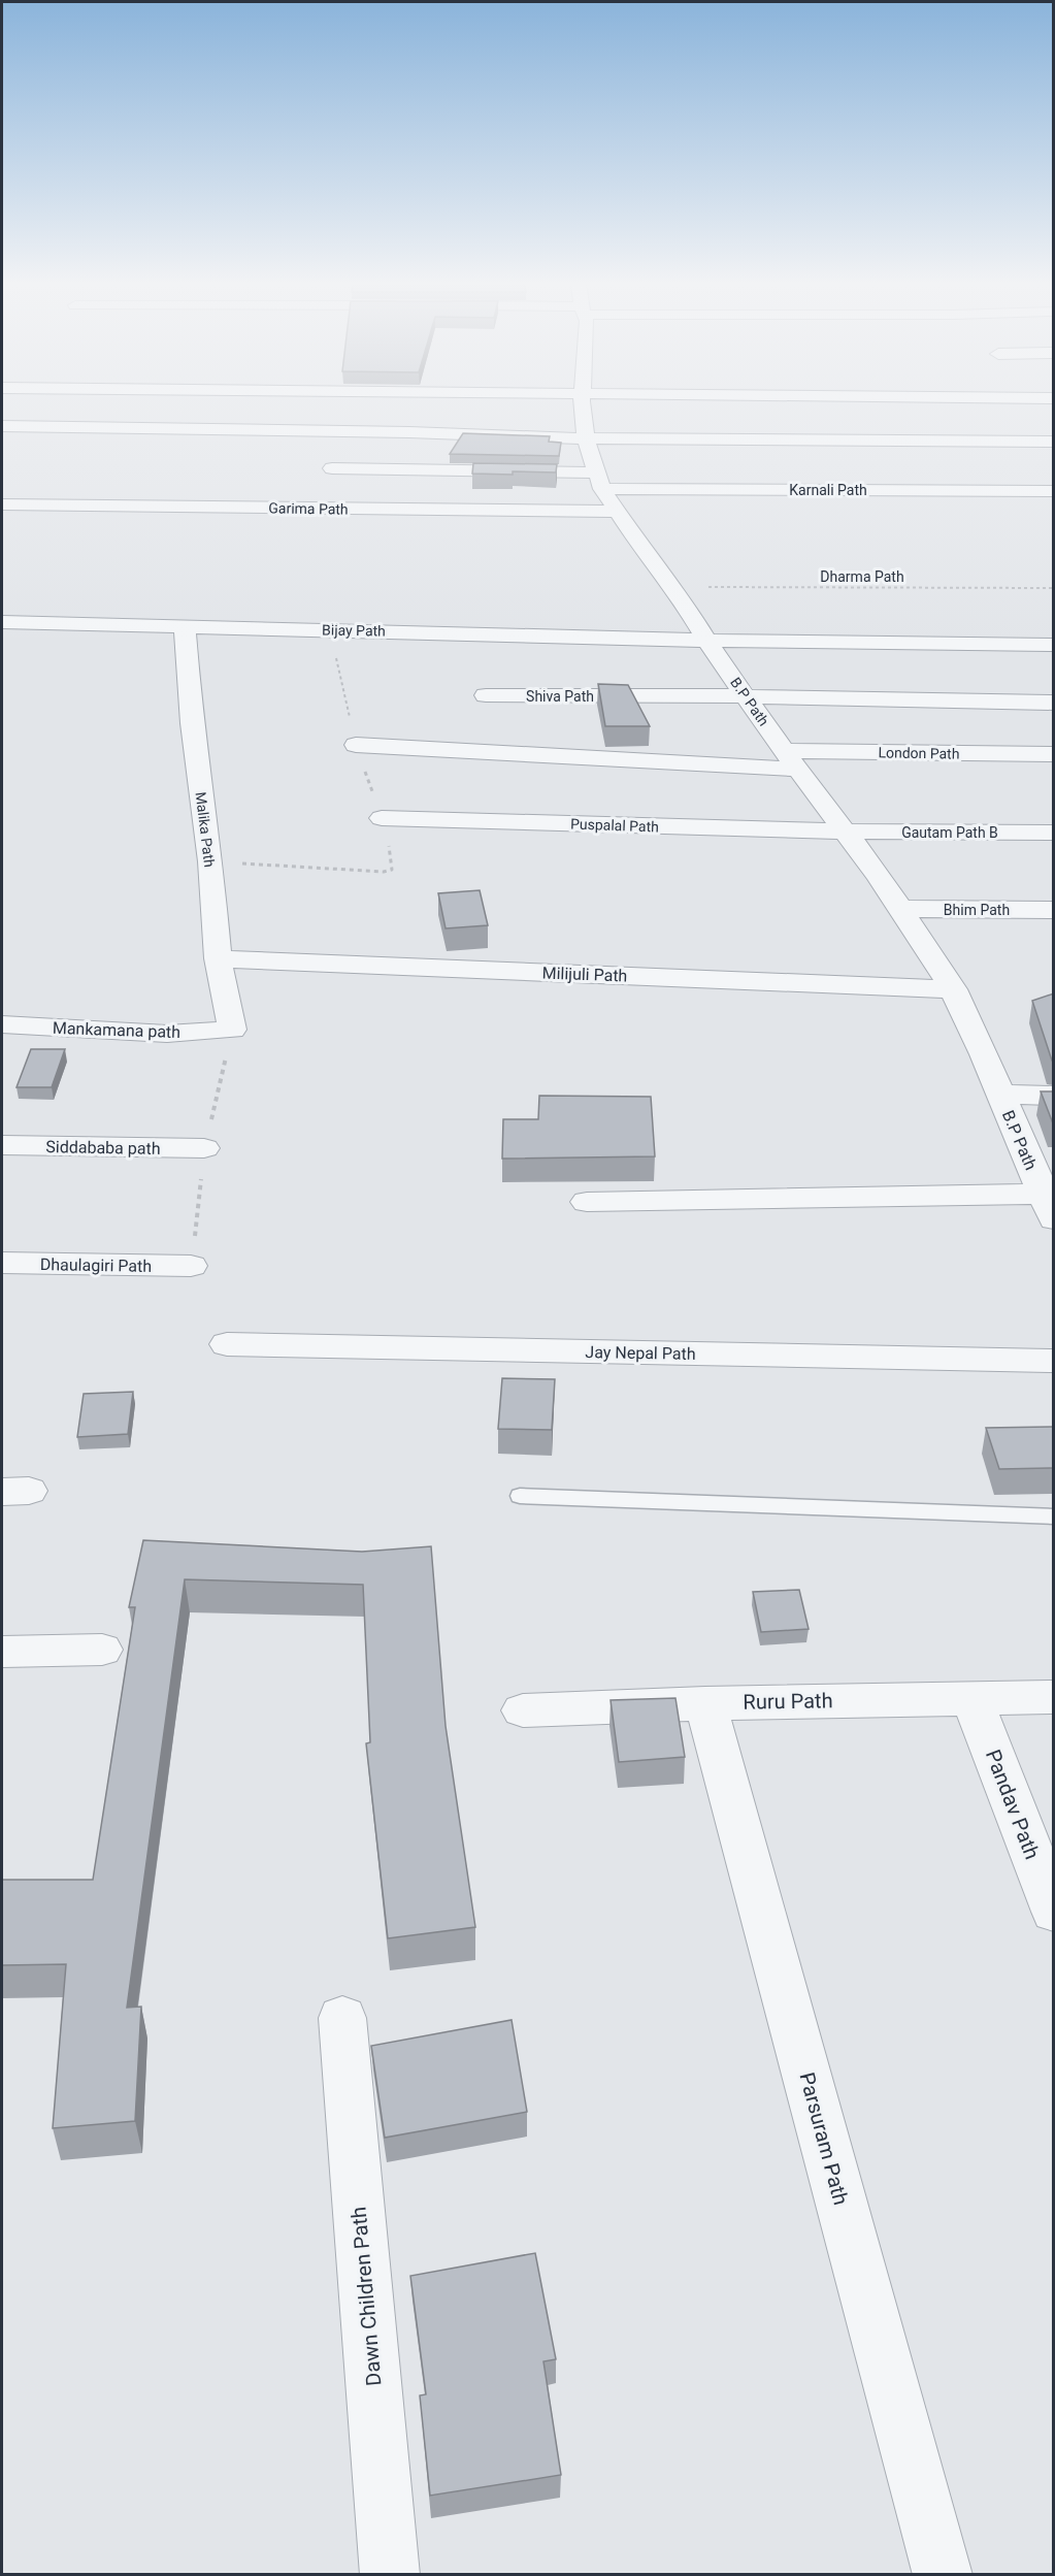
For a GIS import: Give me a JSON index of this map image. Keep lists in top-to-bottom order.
{
  "streets": {
    "street": [
      "Karnali Path",
      "Garima Path",
      "Bijay Path",
      "Shiva Path",
      "B.P Path",
      "London Path",
      "Puspalal Path",
      "Malika Path",
      "Gautam Path B",
      "Bhim Path",
      "Milijuli Path",
      "Mankamana path",
      "Siddababa path",
      "Dhaulagiri Path",
      "Jay Nepal Path",
      "Ruru Path",
      "Pandav Path",
      "Parsuram Path",
      "Dawn Children Path"
    ],
    "path": ["Dharma Path"]
  },
  "crossings": [
    ["Karnali Path", "B.P Path"],
    ["Garima Path", "B.P Path"],
    ["Dharma Path", "B.P Path"],
    ["Bijay Path", "B.P Path"],
    ["Bijay Path", "Malika Path"],
    ["Shiva Path", "B.P Path"],
    ["B.P Path", "London Path"],
    ["B.P Path", "Puspalal Path"],
    ["B.P Path", "Gautam Path B"],
    ["B.P Path", "Bhim Path"],
    ["B.P Path", "Milijuli Path"],
    ["Puspalal Path", "Gautam Path B"],
    ["Malika Path", "Milijuli Path"],
    ["Malika Path", "Mankamana path"],
    ["Ruru Path", "Pandav Path"],
    ["Ruru Path", "Parsuram Path"]
  ]
}
